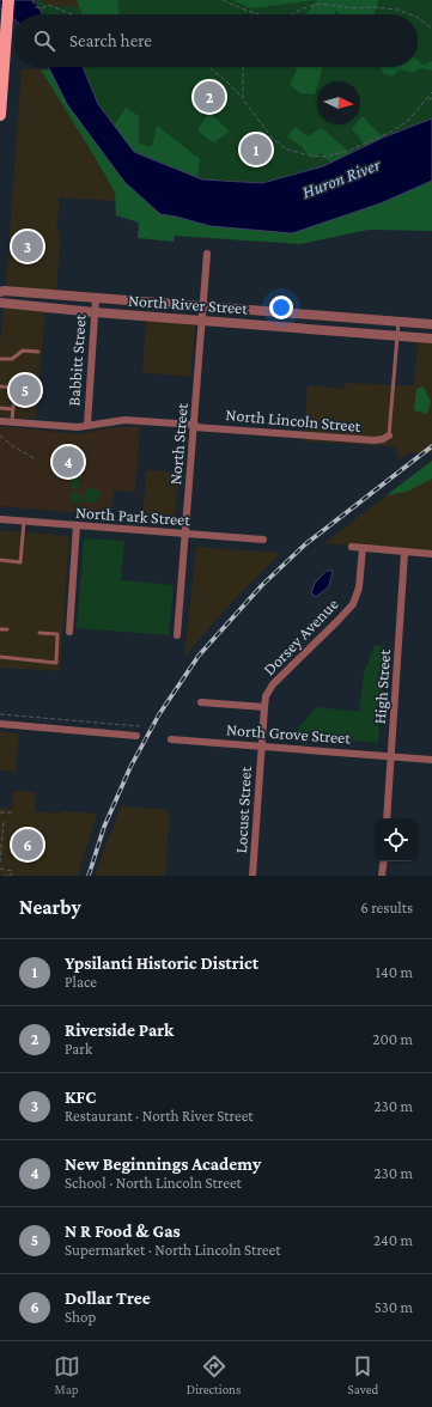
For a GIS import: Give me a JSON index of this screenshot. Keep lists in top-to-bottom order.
{
  "streets": {
    "street": [
      "North River Street",
      "Babbitt Street",
      "North Lincoln Street",
      "North Street",
      "North Park Street",
      "Dorsey Avenue",
      "High Street",
      "North Grove Street",
      "Locust Street"
    ]
  },
  "crossings": [
    ["North River Street", "Babbitt Street"],
    ["North River Street", "North Street"],
    ["Babbitt Street", "North Lincoln Street"],
    ["North Lincoln Street", "North Street"],
    ["North Street", "North Park Street"],
    ["Dorsey Avenue", "North Grove Street"],
    ["Dorsey Avenue", "Locust Street"],
    ["High Street", "North Grove Street"],
    ["North Grove Street", "Locust Street"]
  ],
  "water": ["Huron River"],
  "north": "right",
  "page": {
    "search": "Search here",
    "pins": [
      "2",
      "1",
      "3",
      "5",
      "4",
      "6"
    ],
    "heading": ["Nearby", "6 results"],
    "list": [
      {
        "mark": "1",
        "name": "Ypsilanti Historic District",
        "note": "Place",
        "value": "140 m"
      },
      {
        "mark": "2",
        "name": "Riverside Park",
        "note": "Park",
        "value": "200 m"
      },
      {
        "mark": "3",
        "name": "KFC",
        "note": "Restaurant · North River Street",
        "value": "230 m"
      },
      {
        "mark": "4",
        "name": "New Beginnings Academy",
        "note": "School · North Lincoln Street",
        "value": "230 m"
      },
      {
        "mark": "5",
        "name": "N R Food & Gas",
        "note": "Supermarket · North Lincoln Street",
        "value": "240 m"
      },
      {
        "mark": "6",
        "name": "Dollar Tree",
        "note": "Shop",
        "value": "530 m"
      }
    ],
    "nav": ["Map", "Directions", "Saved"]
  }
}
